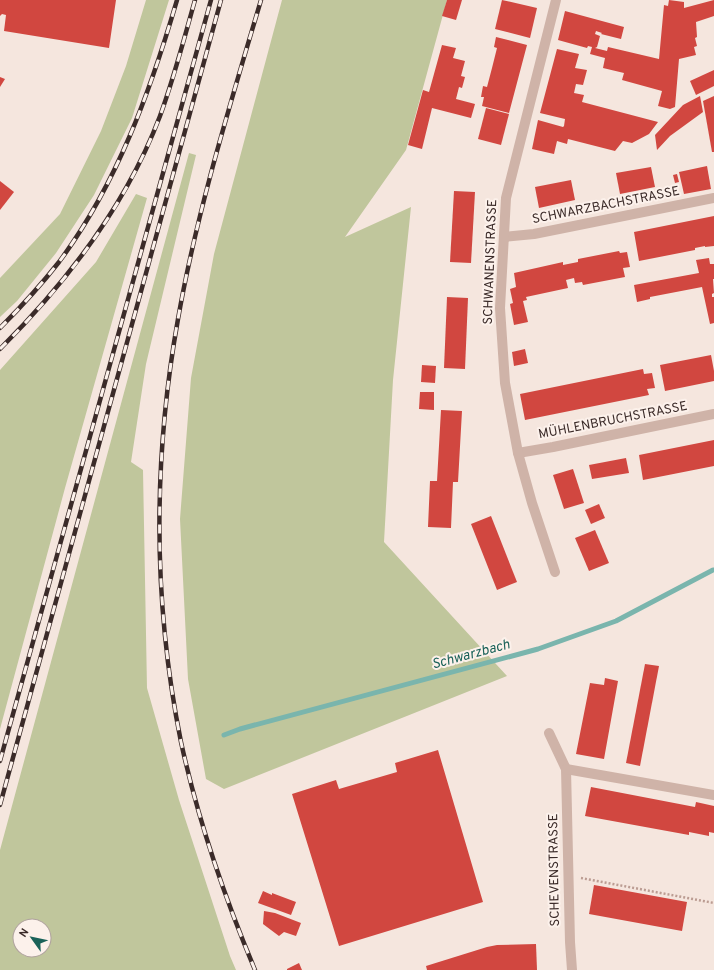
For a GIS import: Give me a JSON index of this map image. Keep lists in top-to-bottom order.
{
  "streets": {
    "street": [
      "SCHWARZBACHSTRASSE",
      "SCHWANENSTRASSE",
      "MÜHLENBRUCHSTRASSE",
      "SCHEVENSTRASSE"
    ]
  },
  "crossings": [
    ["SCHWARZBACHSTRASSE", "SCHWANENSTRASSE"],
    ["SCHWANENSTRASSE", "MÜHLENBRUCHSTRASSE"]
  ],
  "water": ["Schwarzbach"],
  "north": "top left"
}
